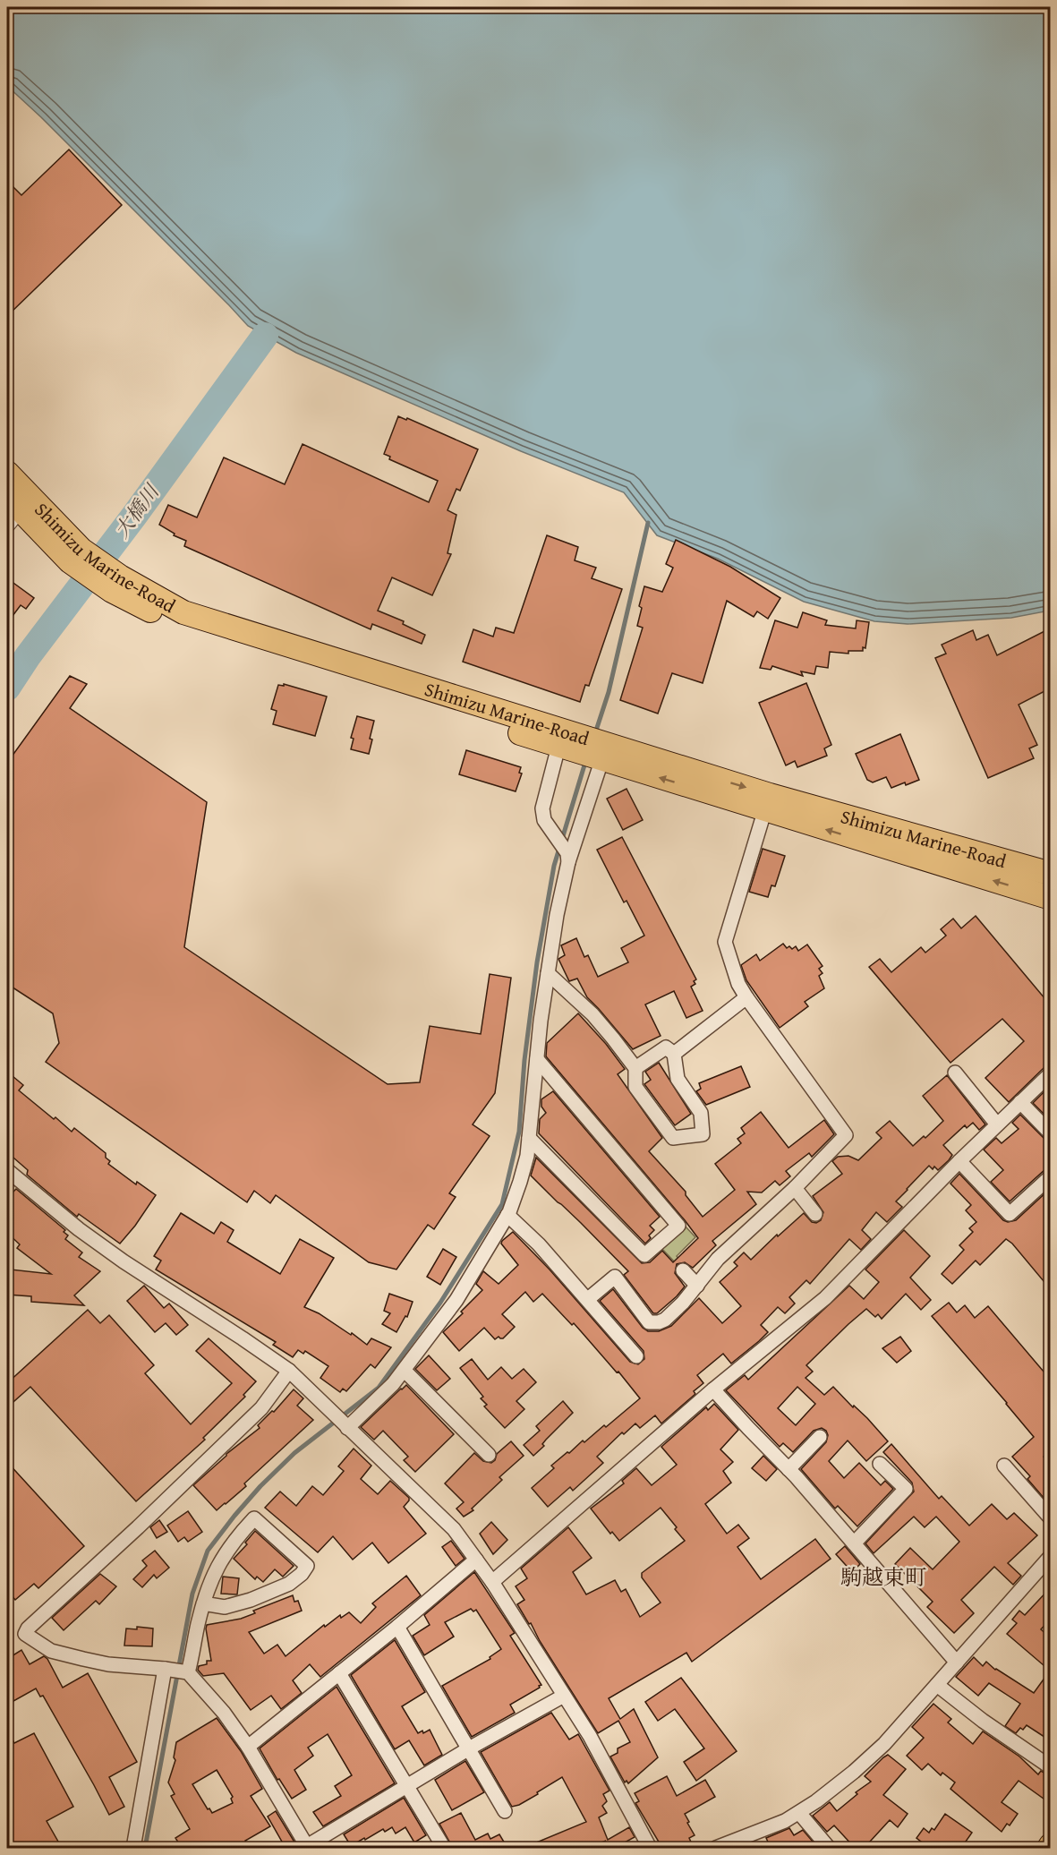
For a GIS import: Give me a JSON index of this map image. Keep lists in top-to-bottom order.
{
  "streets": {
    "highway": ["Shimizu Marine-Road"]
  },
  "districts": ["駒越東町"],
  "water": ["大橋川"]
}
